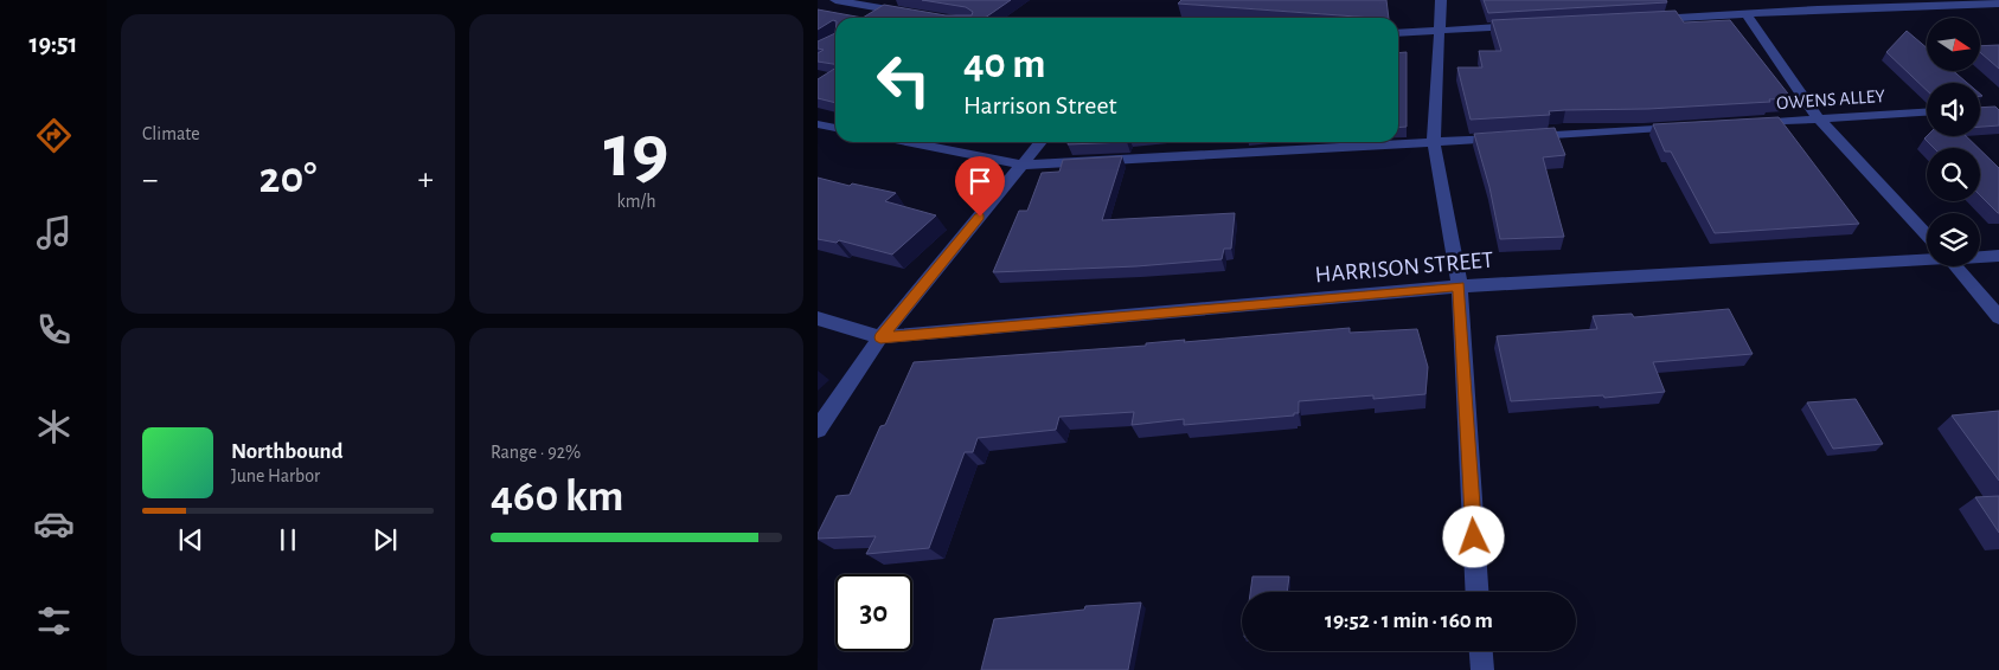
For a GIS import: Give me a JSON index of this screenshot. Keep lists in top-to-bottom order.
{
  "streets": {
    "street": ["OWENS ALLEY", "HARRISON STREET"]
  },
  "north": "right",
  "page": {
    "tabs": "19:51",
    "tile": [
      "Climate",
      ["19", "km/h"],
      ["Range · 92%", "460 km"]
    ],
    "turn": ["40 m", "Harrison Street"],
    "heat": ["−", "20°", "+"],
    "song": ["Northbound", "June Harbor"],
    "limit": "30",
    "trip": "19:52 · 1 min · 160 m"
  }
}
